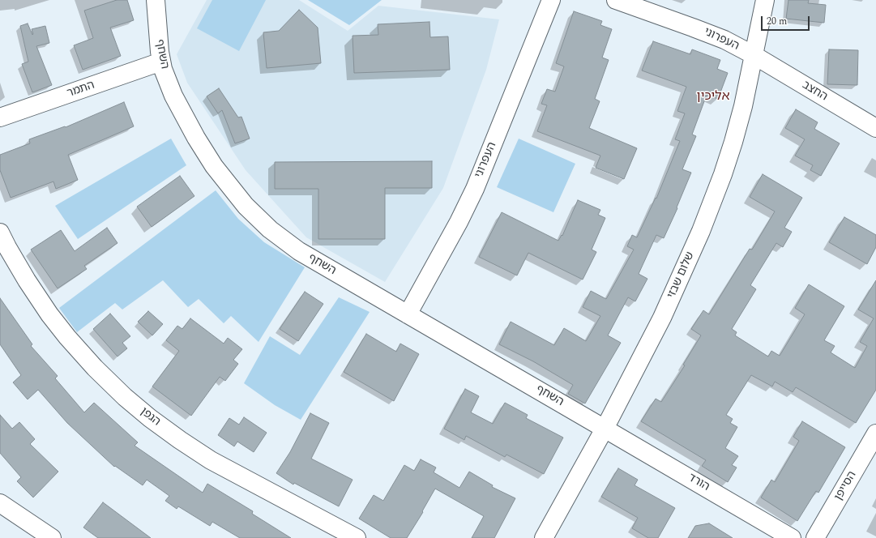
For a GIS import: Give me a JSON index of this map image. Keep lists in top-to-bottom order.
{
  "streets": {
    "street": [
      "העפרוני",
      "השחף",
      "התמר",
      "החצב",
      "שלום שבזי",
      "הגפן",
      "הורד",
      "הסייפן"
    ]
  },
  "crossings": [
    ["העפרוני", "השחף"],
    ["העפרוני", "החצב"],
    ["העפרוני", "שלום שבזי"],
    ["השחף", "התמר"],
    ["השחף", "שלום שבזי"],
    ["השחף", "הורד"],
    ["החצב", "שלום שבזי"],
    ["שלום שבזי", "הורד"]
  ],
  "districts": ["אליכין"],
  "scale_bar": "20 m"
}
